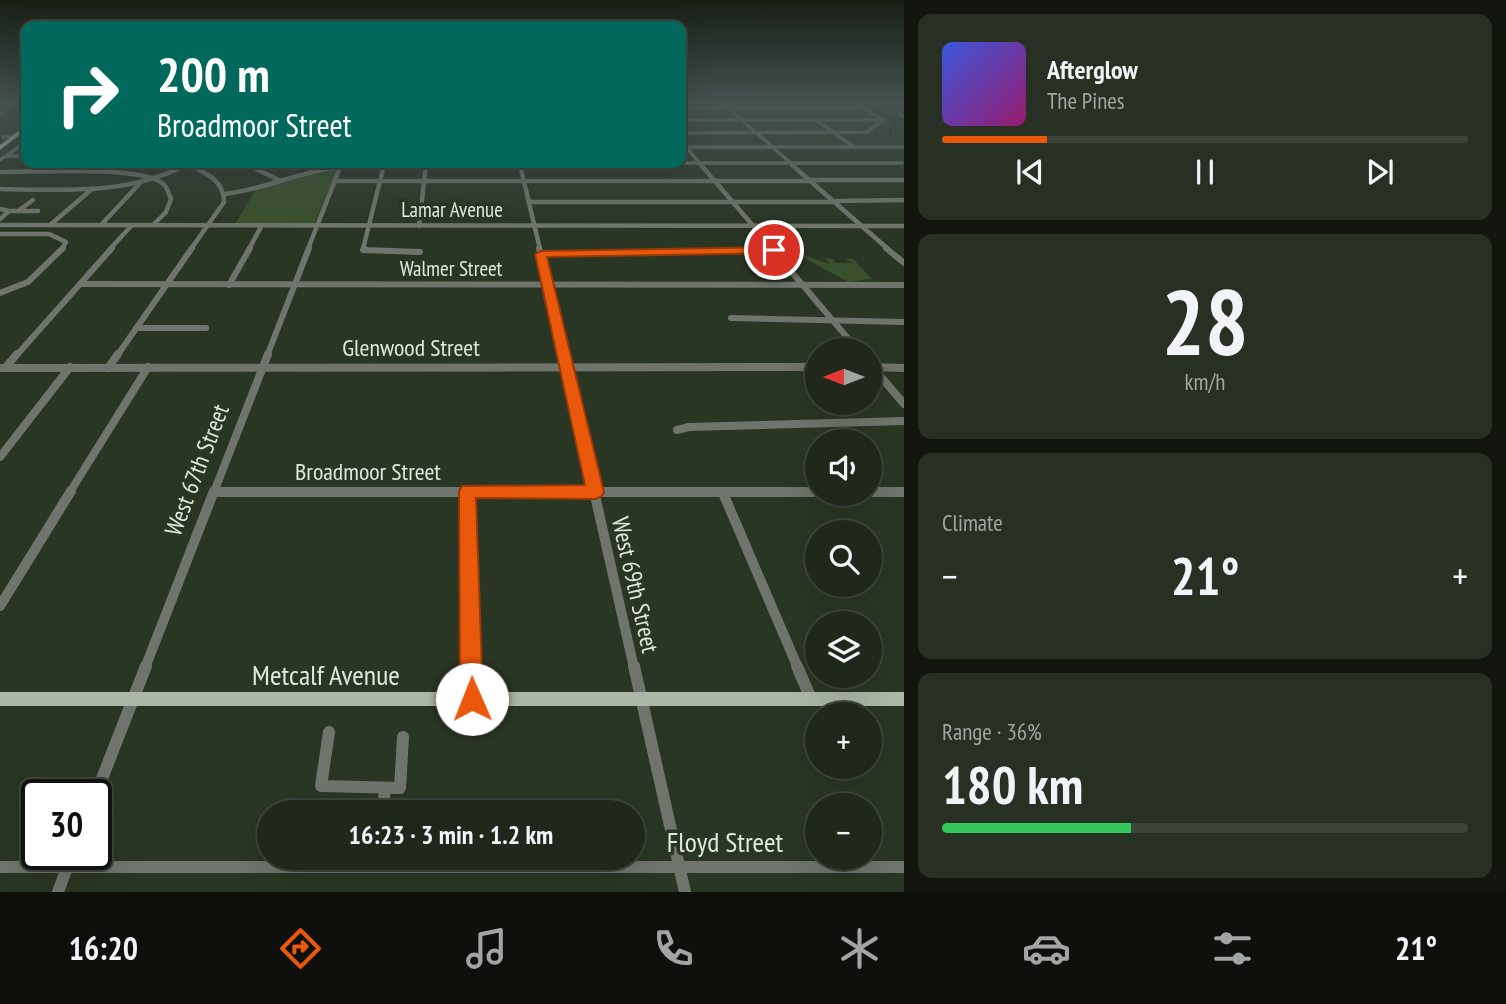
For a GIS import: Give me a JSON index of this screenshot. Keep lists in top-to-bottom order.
{
  "streets": {
    "main road": ["Metcalf Avenue"],
    "street": [
      "Lamar Avenue",
      "Walmer Street",
      "Glenwood Street",
      "West 67th Street",
      "Broadmoor Street",
      "West 69th Street",
      "Floyd Street"
    ]
  },
  "crossings": [
    ["Lamar Avenue", "West 67th Street"],
    ["Lamar Avenue", "West 69th Street"],
    ["Walmer Street", "West 67th Street"],
    ["Walmer Street", "West 69th Street"],
    ["Glenwood Street", "West 67th Street"],
    ["Glenwood Street", "West 69th Street"],
    ["West 67th Street", "Broadmoor Street"],
    ["West 67th Street", "Metcalf Avenue"],
    ["Broadmoor Street", "West 69th Street"],
    ["West 69th Street", "Metcalf Avenue"],
    ["West 69th Street", "Floyd Street"]
  ],
  "north": "left",
  "page": {
    "turn": ["200 m", "Broadmoor Street"],
    "song": ["Afterglow", "The Pines"],
    "tile": [
      ["28", "km/h"],
      "Climate",
      ["Range · 36%", "180 km"]
    ],
    "map_buttons": ["+", "−"],
    "heat": ["−", "21°", "+"],
    "limit": "30",
    "trip": "16:23 · 3 min · 1.2 km",
    "tabs": ["16:20", "21°"]
  }
}
